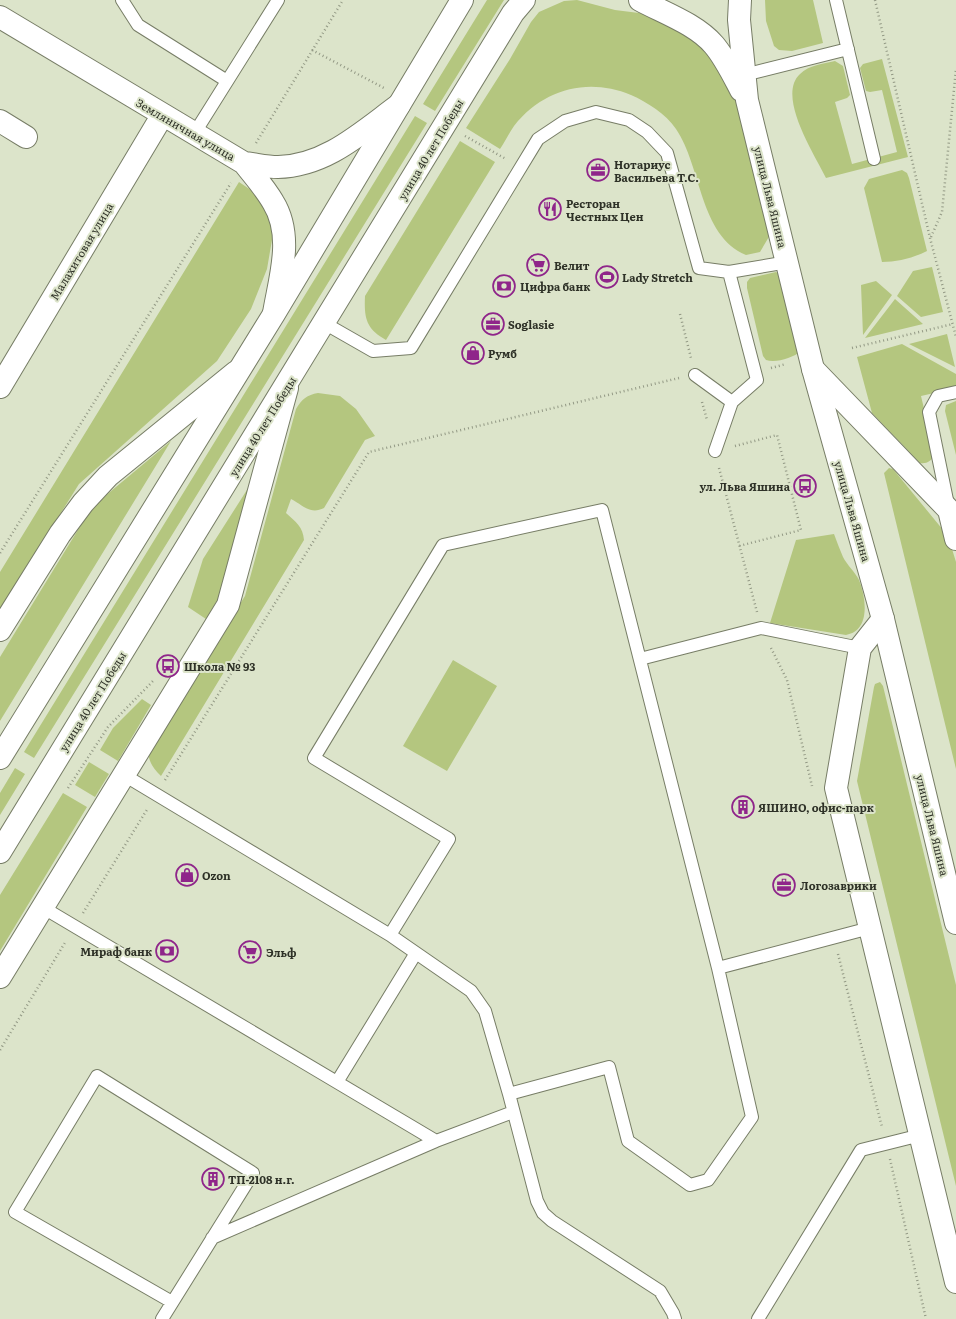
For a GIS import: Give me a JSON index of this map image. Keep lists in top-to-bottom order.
{
  "streets": {
    "main road": [
      "Земляничная улица",
      "улица 40 лет Победы",
      "улица Льва Яшина",
      "Малахитовая улица"
    ]
  },
  "crossings": [
    ["Земляничная улица", "Малахитовая улица"]
  ],
  "places": {
    "office": ["Нотариус Васильева Т.С.", "Soglasie", "Логозаврики"],
    "restaurant": ["Ресторан Честных Цен"],
    "supermarket": ["Велит", "Эльф"],
    "sports": ["Lady Stretch"],
    "bank": ["Цифра банк", "Мираф банк"],
    "shop": ["Румб", "Ozon"],
    "bus stop": ["ул. Льва Яшина", "Школа № 93"],
    "building": ["ЯШИНО, офис-парк", "ТП-2108 н.г."]
  }
}
